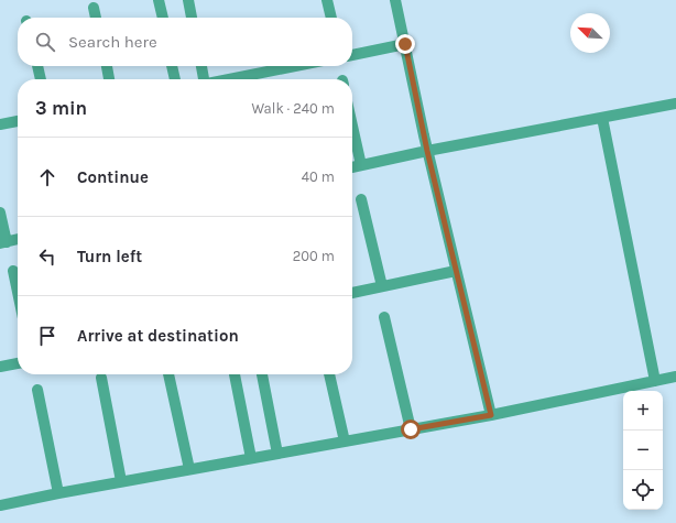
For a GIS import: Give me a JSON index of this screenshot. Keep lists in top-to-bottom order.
{
  "north": "top left",
  "page": {
    "search": "Search here",
    "heading": ["3 min", "Walk · 240 m"],
    "list": [
      ["Continue", "40 m"],
      ["Turn left", "200 m"],
      "Arrive at destination"
    ],
    "map_buttons": ["+", "−"]
  }
}
